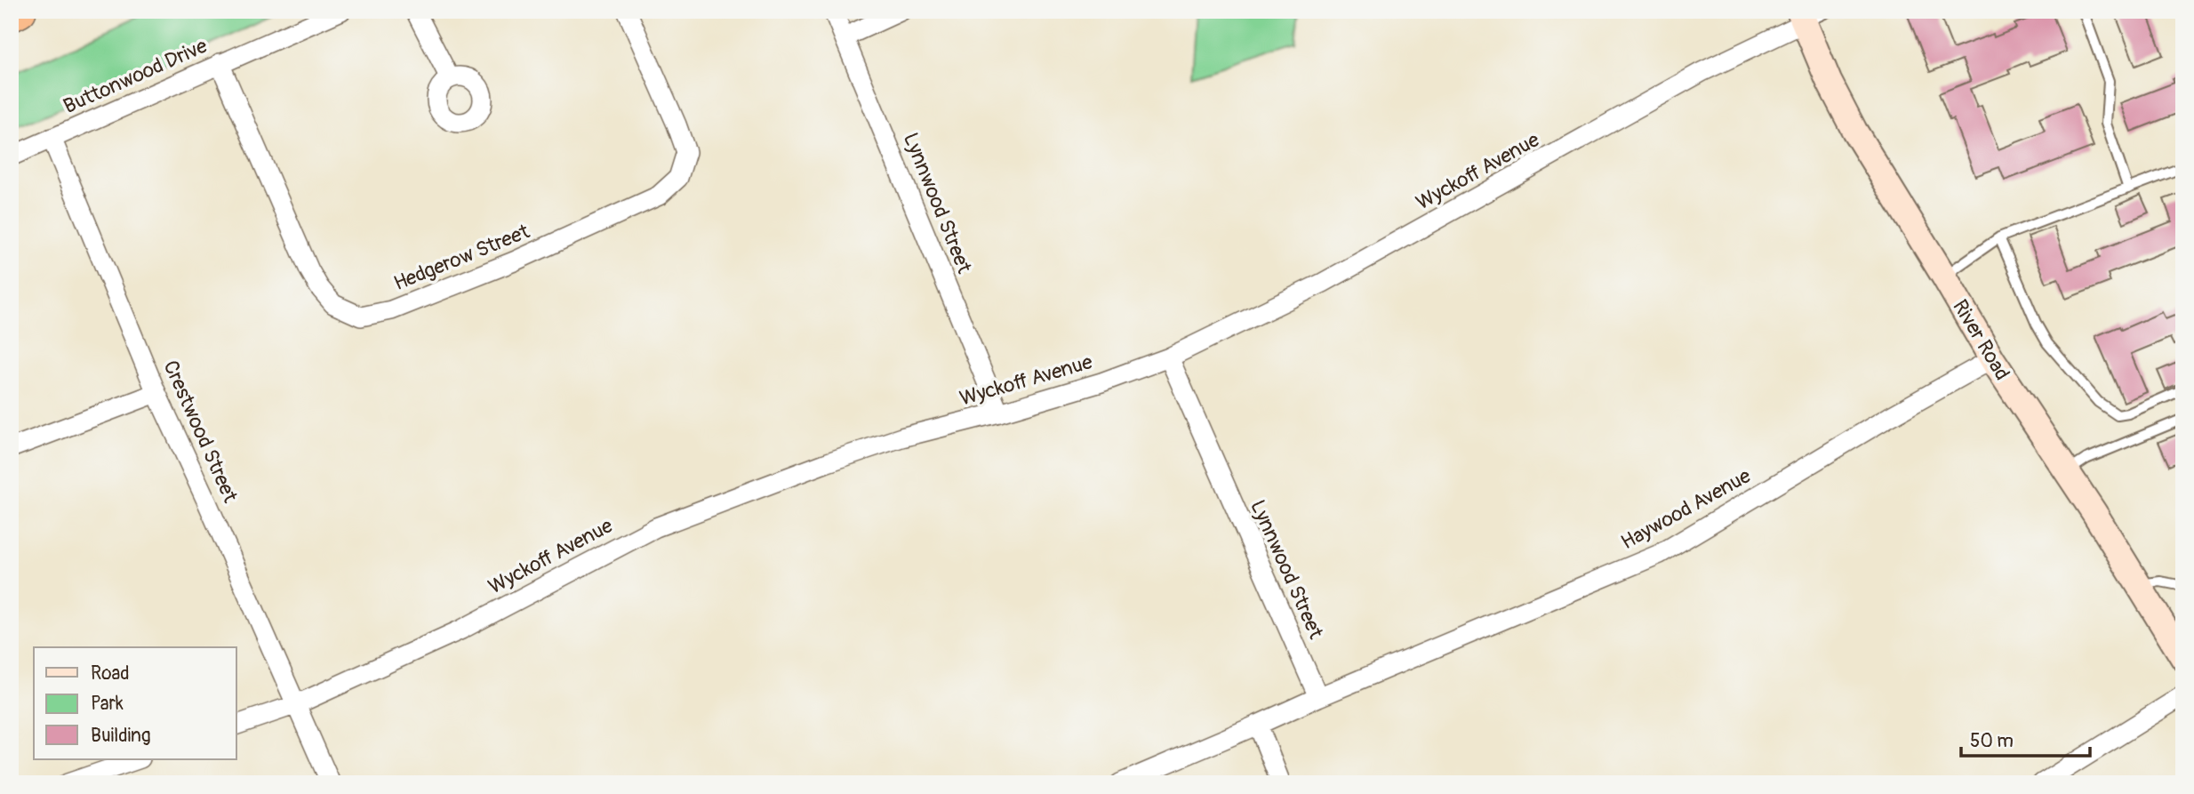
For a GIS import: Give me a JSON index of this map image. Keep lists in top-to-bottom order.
{
  "streets": {
    "street": [
      "Buttonwood Drive",
      "Wyckoff Avenue",
      "Lynnwood Street",
      "Hedgerow Street",
      "River Road",
      "Crestwood Street",
      "Haywood Avenue"
    ]
  },
  "crossings": [
    ["Buttonwood Drive", "Hedgerow Street"],
    ["Buttonwood Drive", "Crestwood Street"],
    ["Wyckoff Avenue", "Lynnwood Street"],
    ["Wyckoff Avenue", "River Road"],
    ["Wyckoff Avenue", "Crestwood Street"],
    ["Lynnwood Street", "Haywood Avenue"],
    ["River Road", "Haywood Avenue"]
  ],
  "legend": ["Road", "Park", "Building"],
  "scale_bar": "50 m"
}
